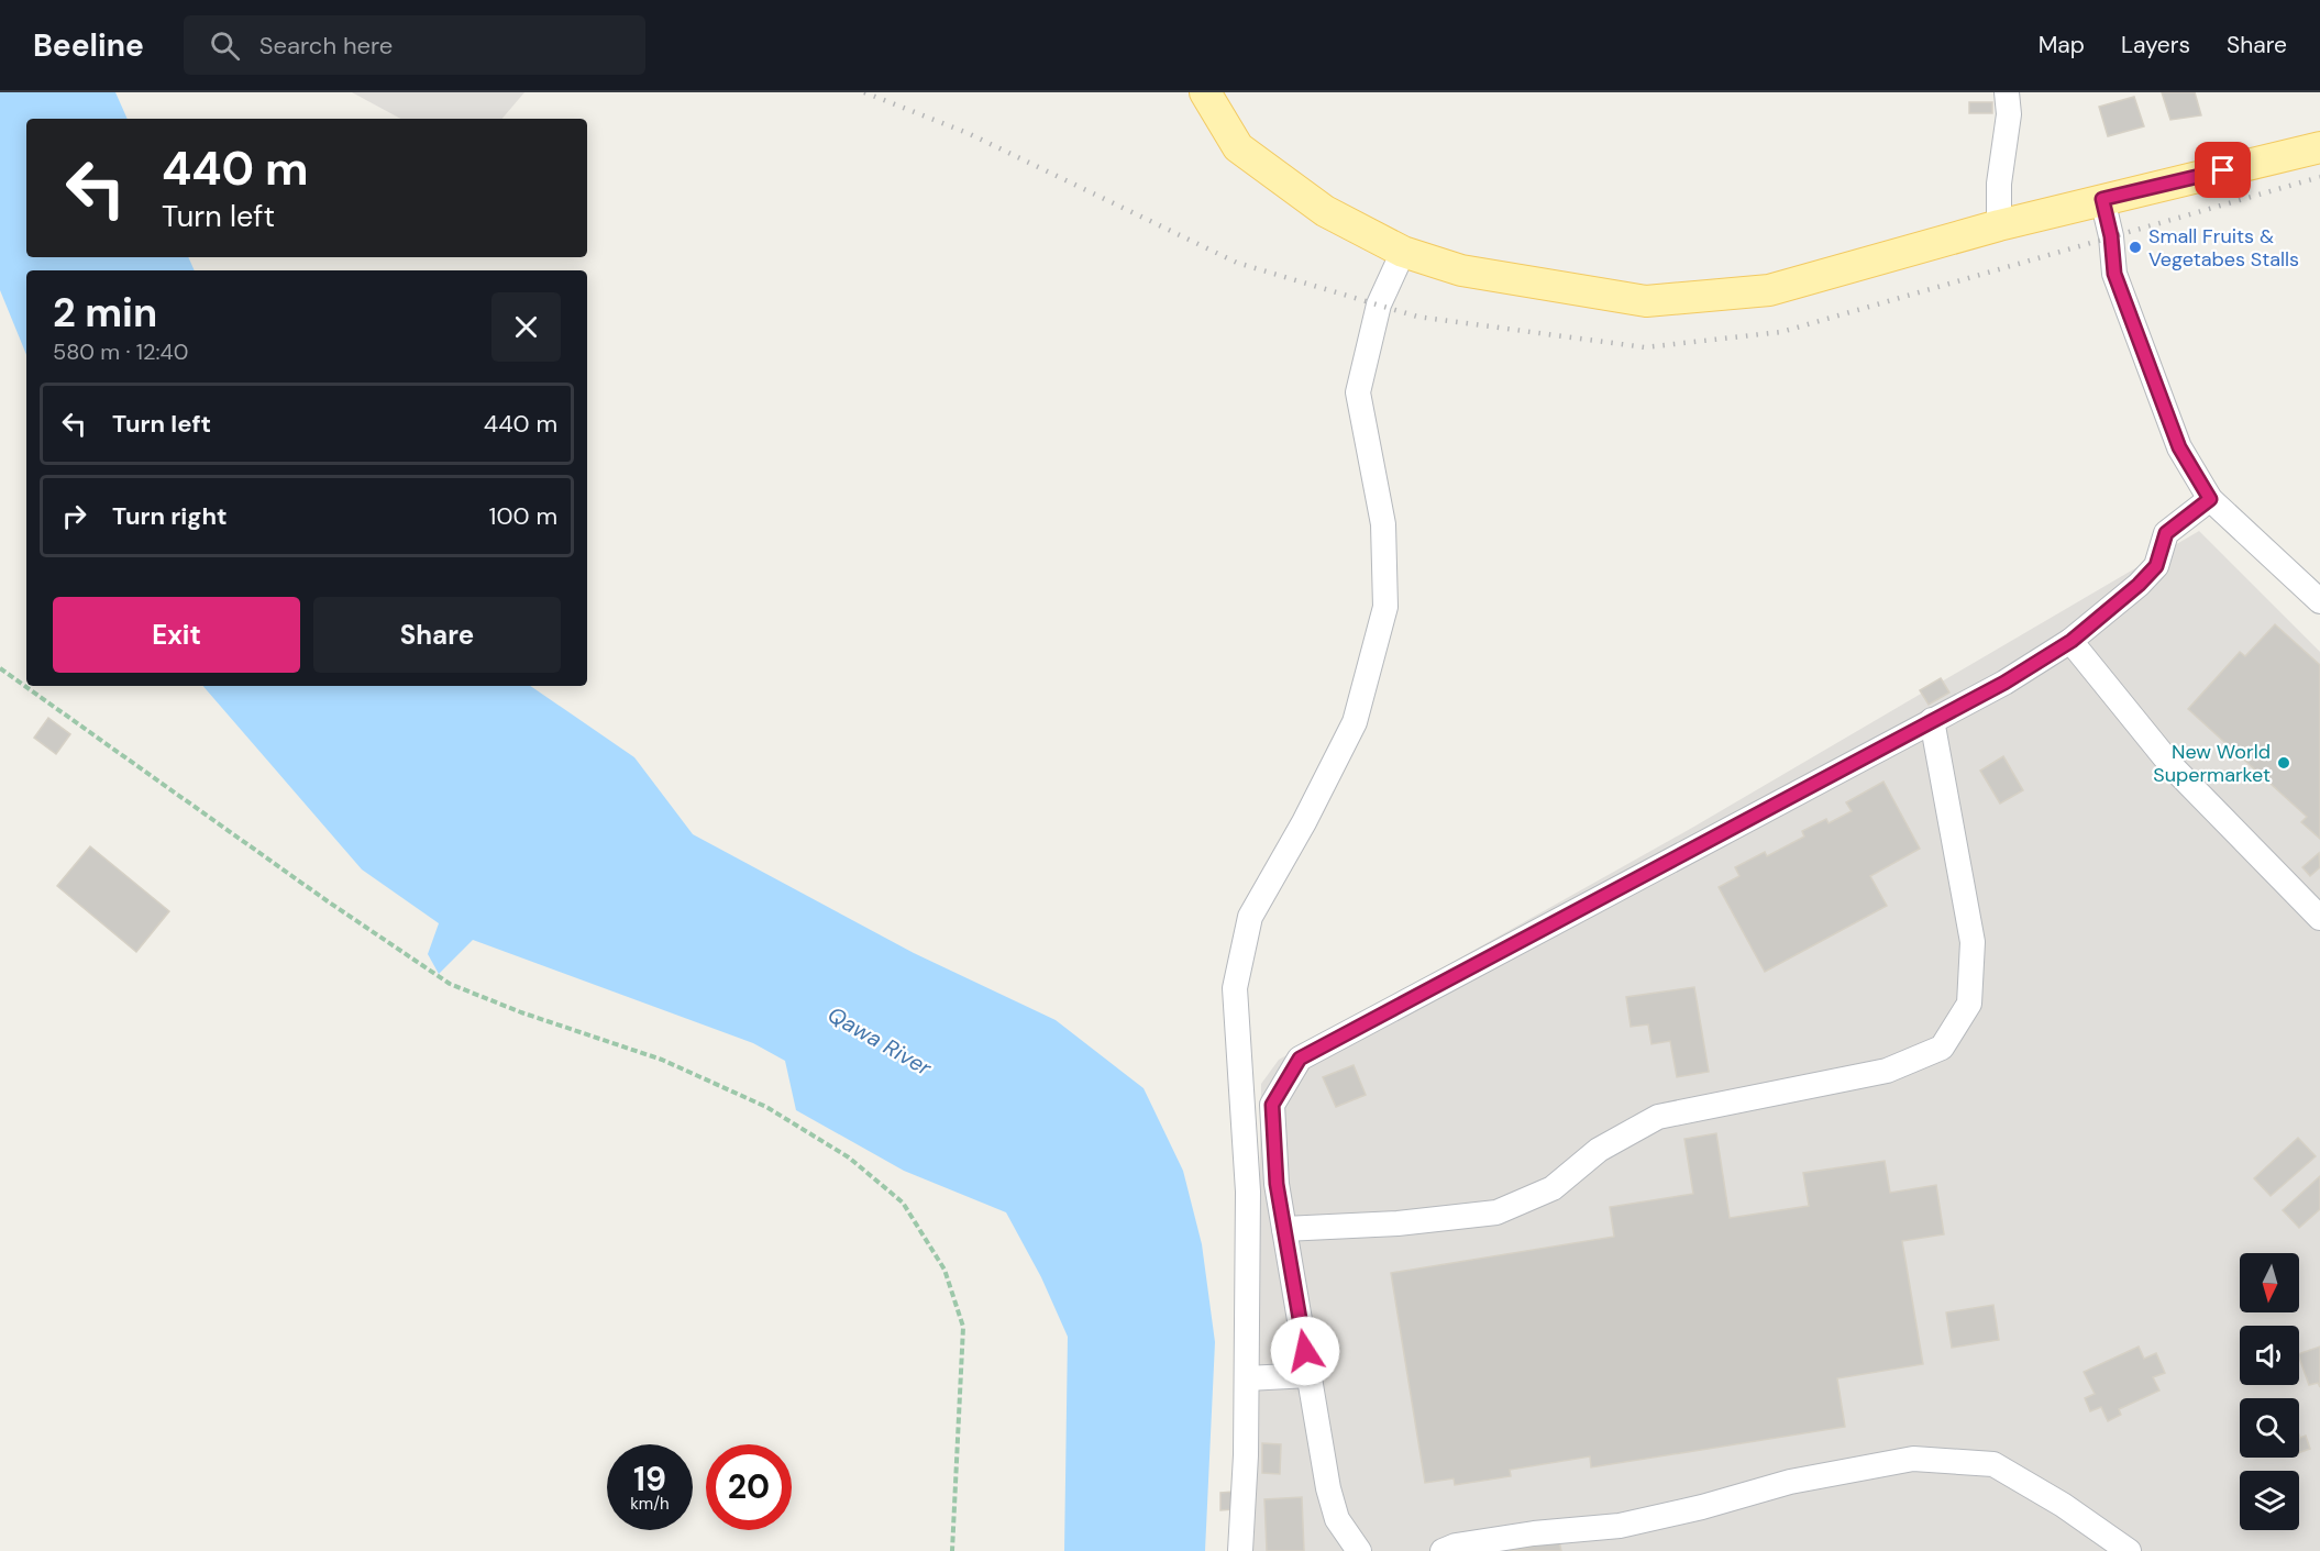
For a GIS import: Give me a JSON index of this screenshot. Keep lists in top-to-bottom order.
{
  "water": ["Qawa River"],
  "places": ["Small Fruits & Vegetabes Stalls", "New World Supermarket"],
  "north": "bottom",
  "page": {
    "header": "Beeline",
    "search": "Search here",
    "nav": ["Map", "Layers", "Share"],
    "turn": ["440 m", "Turn left"],
    "heading": ["2 min", "580 m · 12:40"],
    "list": [
      {
        "name": "Turn left",
        "value": "440 m"
      },
      {
        "name": "Turn right",
        "value": "100 m"
      }
    ],
    "buttons": ["Exit", "Share"],
    "speed": "19 km/h",
    "limit": "20"
  }
}
